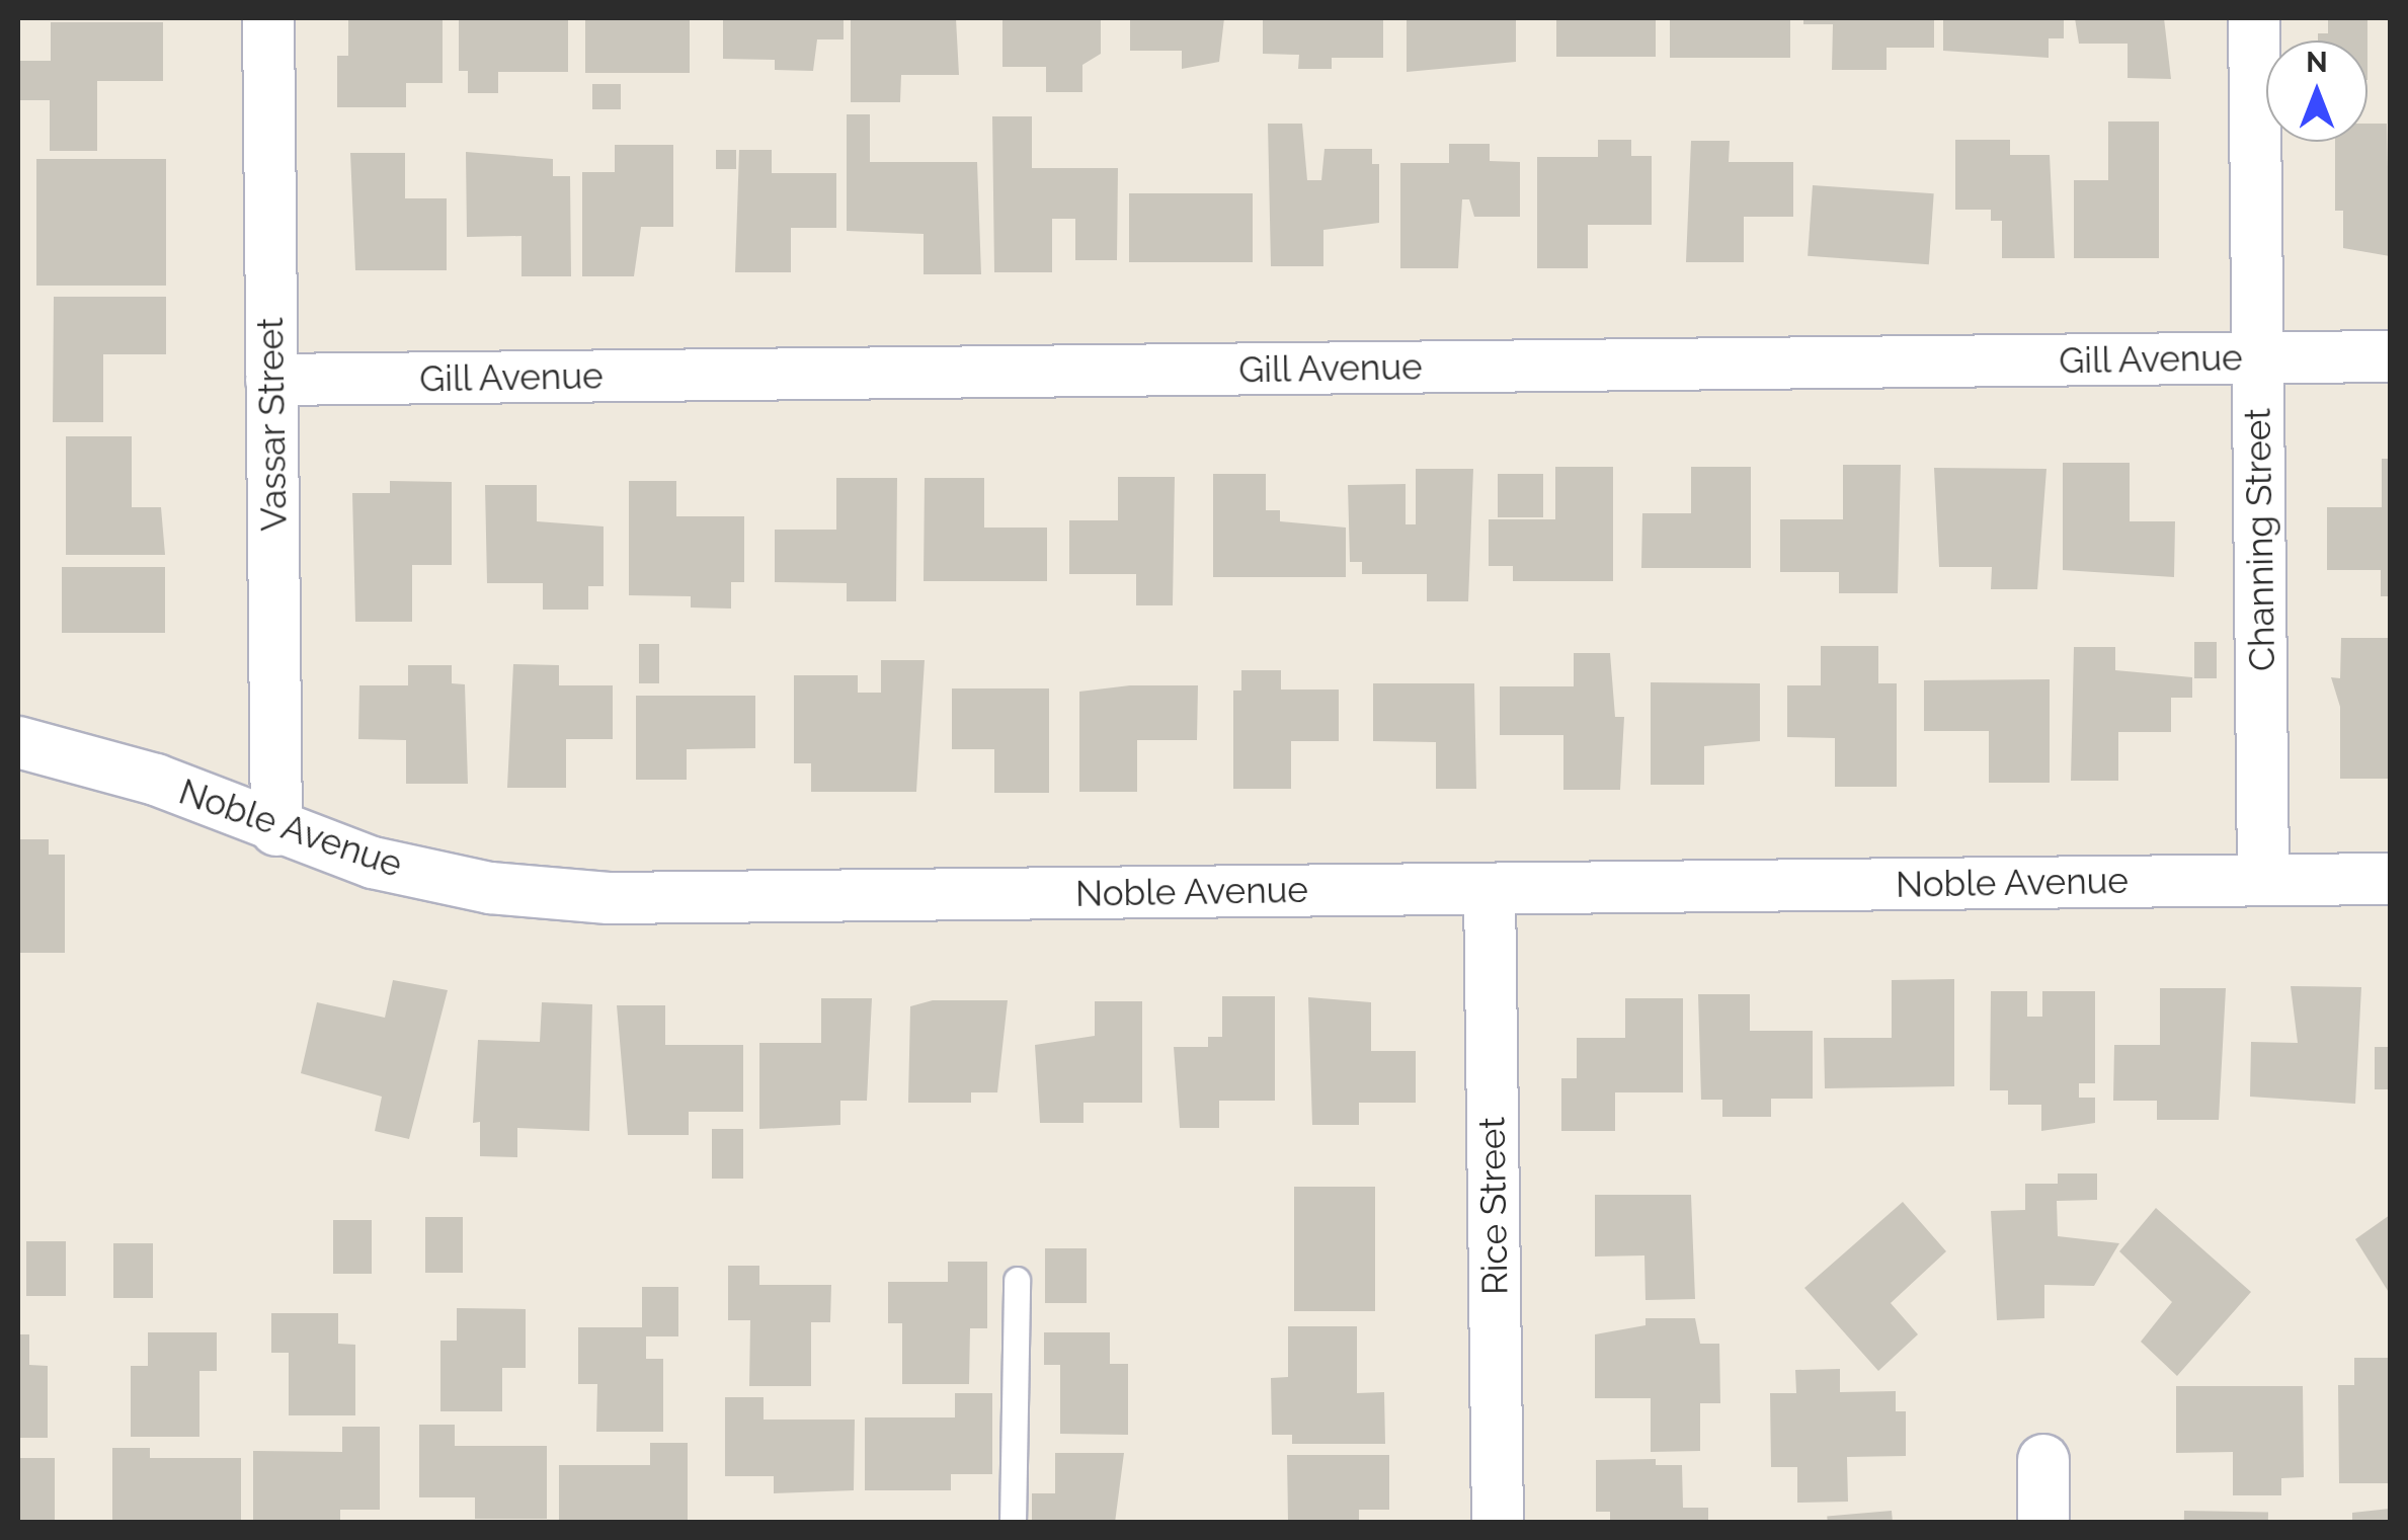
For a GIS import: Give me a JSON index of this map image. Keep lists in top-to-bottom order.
{
  "streets": {
    "street": [
      "Gill Avenue",
      "Vassar Street",
      "Channing Street",
      "Noble Avenue",
      "Rice Street"
    ]
  },
  "crossings": [
    ["Gill Avenue", "Vassar Street"],
    ["Gill Avenue", "Channing Street"],
    ["Vassar Street", "Noble Avenue"],
    ["Channing Street", "Noble Avenue"],
    ["Noble Avenue", "Rice Street"]
  ],
  "north": "top"
}
